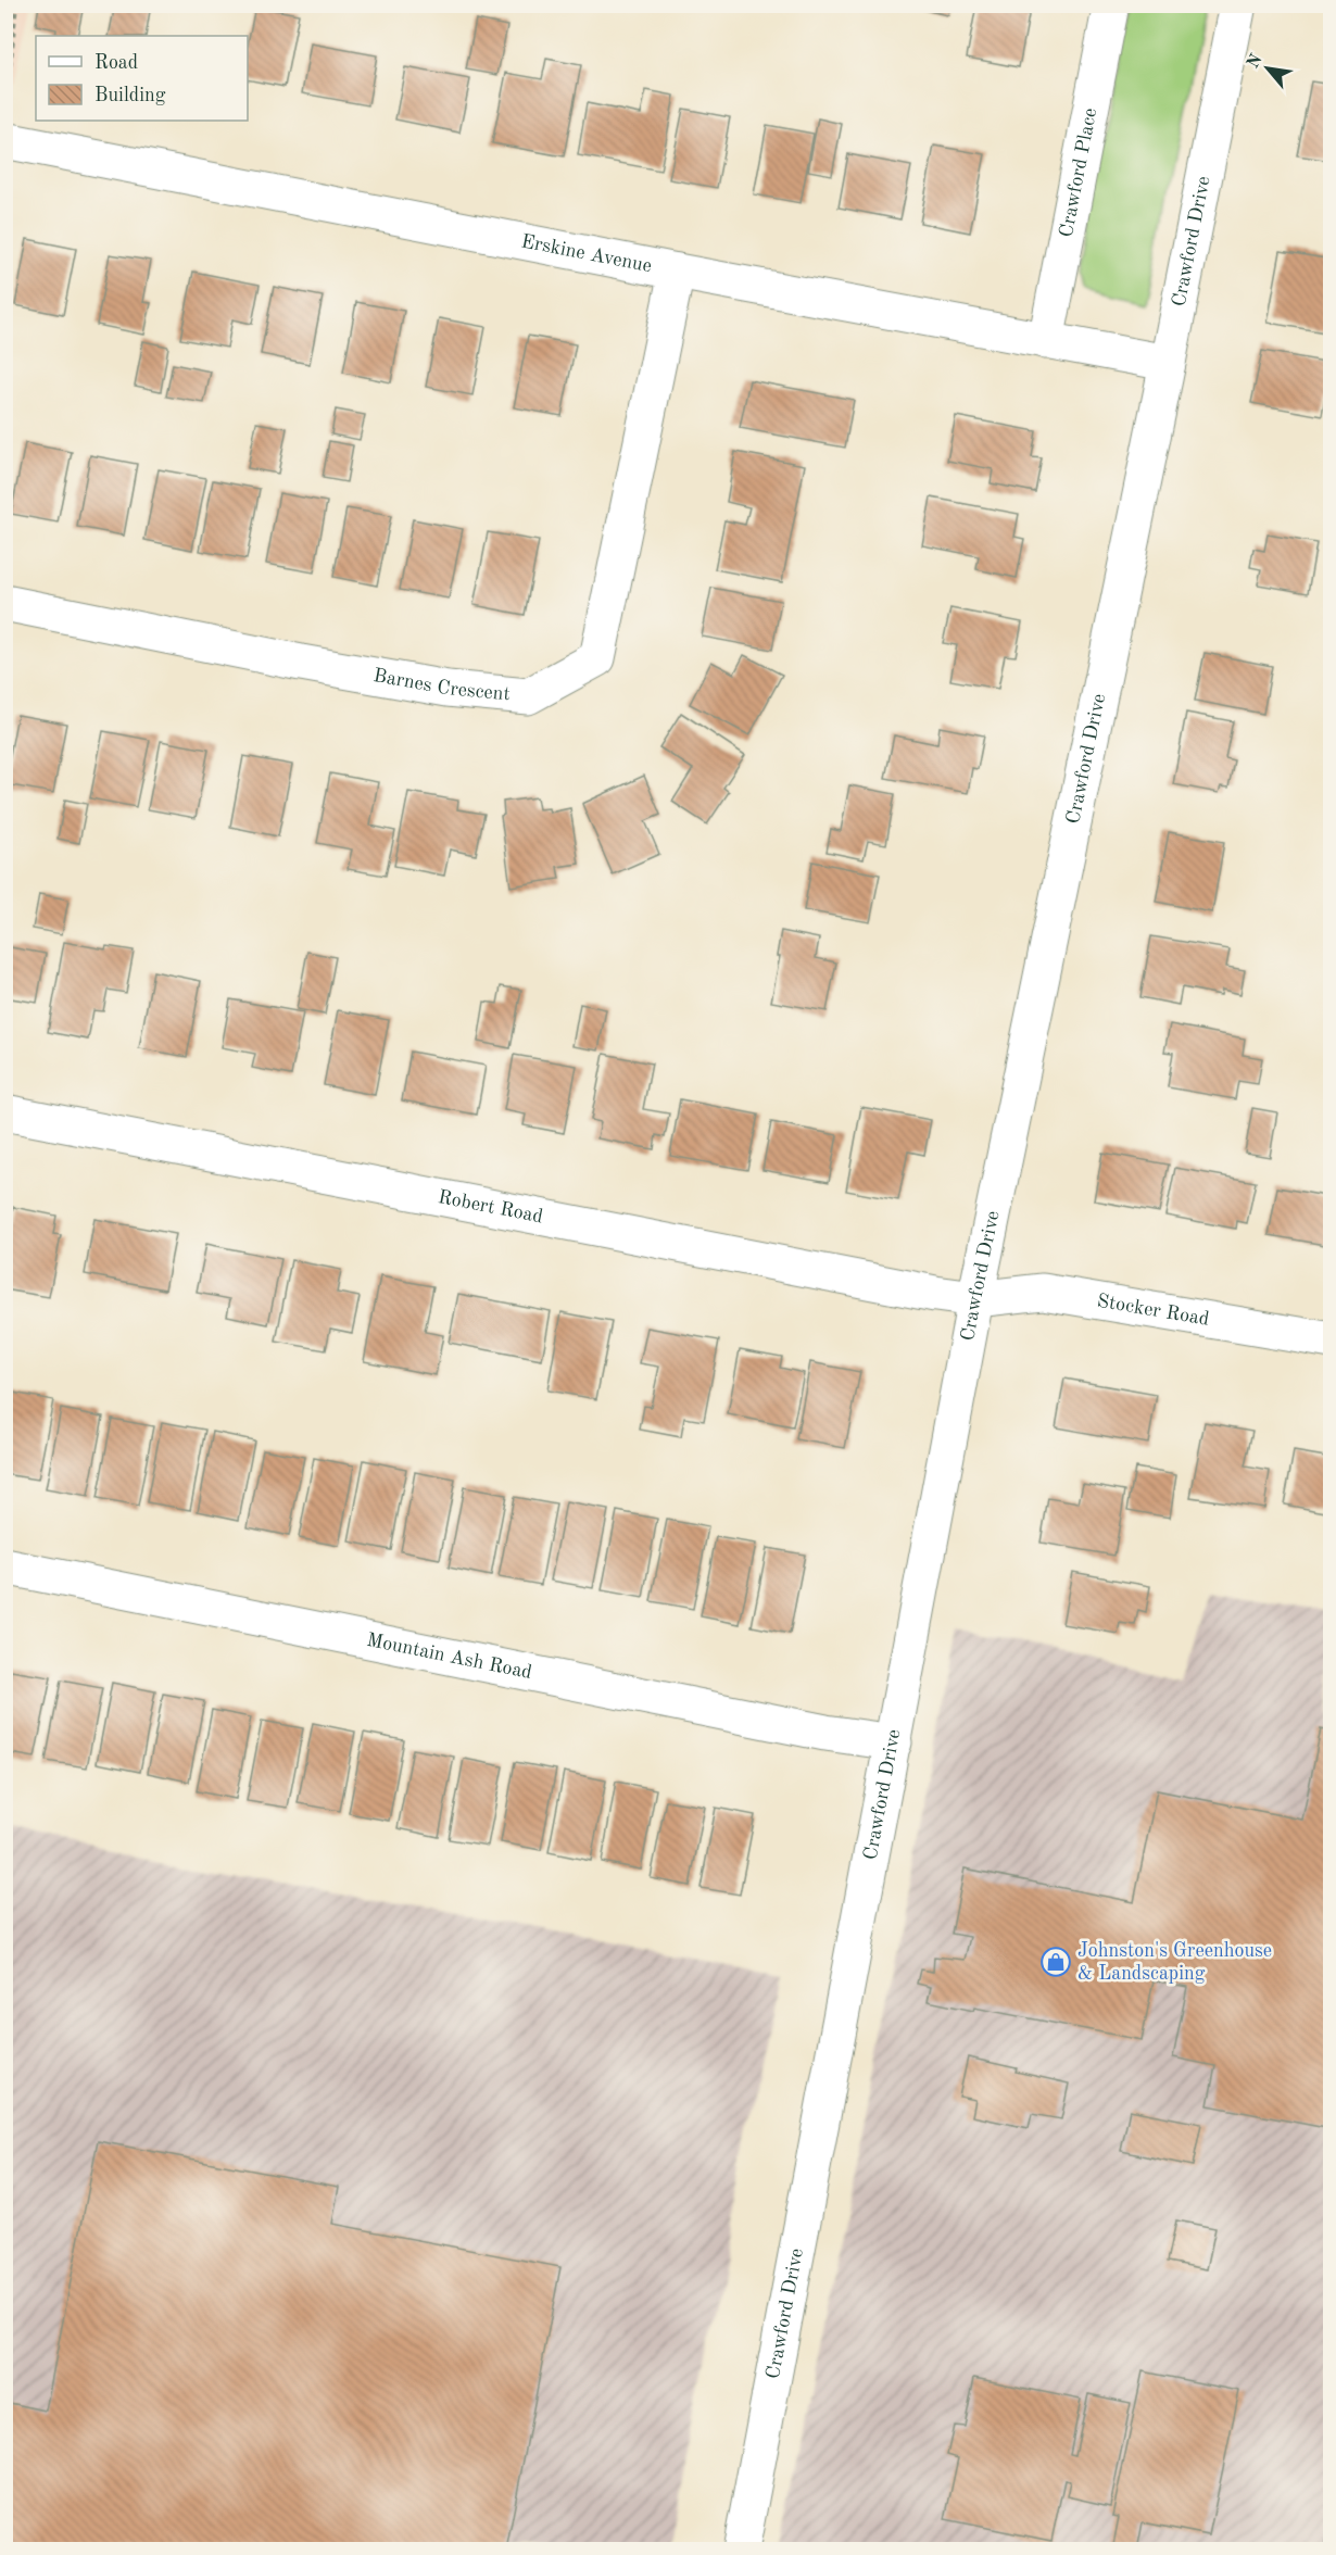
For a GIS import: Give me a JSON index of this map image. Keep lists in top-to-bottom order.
{
  "streets": {
    "street": [
      "Crawford Place",
      "Crawford Drive",
      "Erskine Avenue",
      "Barnes Crescent",
      "Robert Road",
      "Stocker Road",
      "Mountain Ash Road"
    ]
  },
  "crossings": [
    ["Crawford Place", "Erskine Avenue"],
    ["Crawford Drive", "Erskine Avenue"],
    ["Crawford Drive", "Robert Road"],
    ["Crawford Drive", "Stocker Road"],
    ["Crawford Drive", "Mountain Ash Road"],
    ["Erskine Avenue", "Barnes Crescent"],
    ["Robert Road", "Stocker Road"]
  ],
  "places": {
    "shop": ["Johnston's Greenhouse & Landscaping"]
  },
  "legend": ["Road", "Building"],
  "north": "top left"
}
